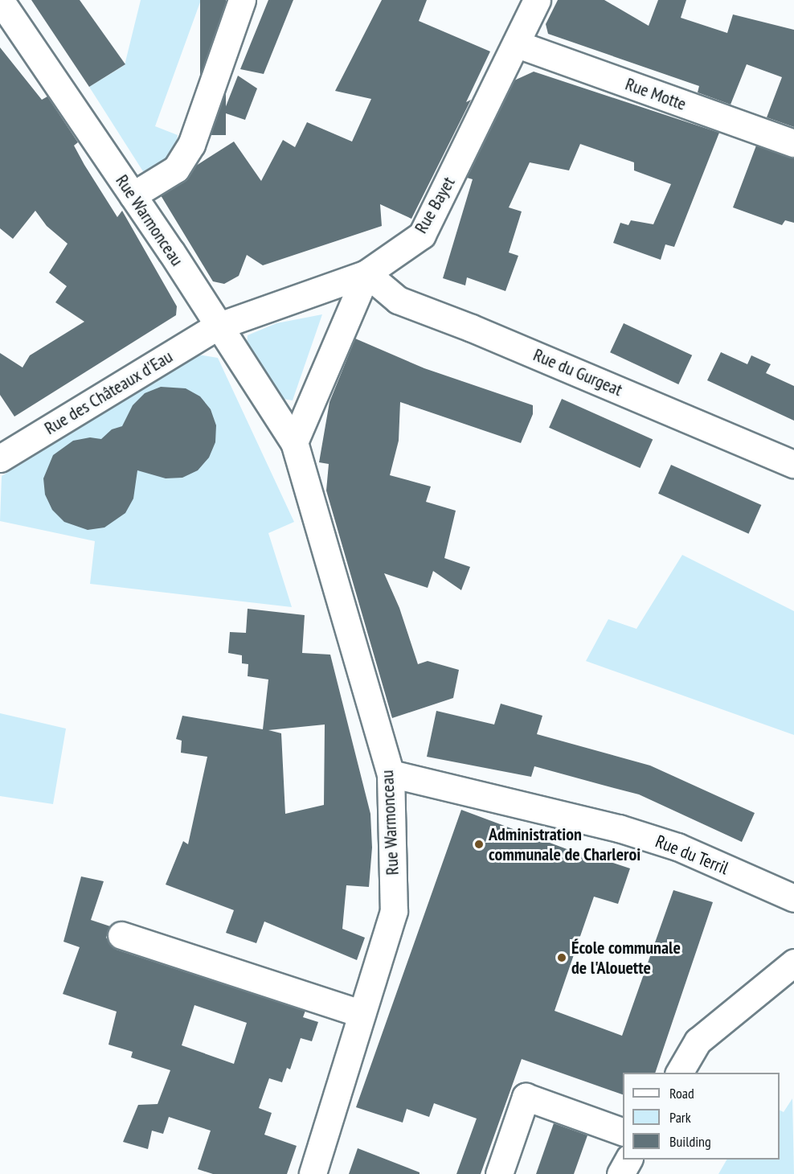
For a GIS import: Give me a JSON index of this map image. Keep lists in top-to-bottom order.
{
  "streets": {
    "street": [
      "Rue Motte",
      "Rue Bayet",
      "Rue Warmonceau",
      "Rue du Gurgeat",
      "Rue des Châteaux d'Eau",
      "Rue du Terril"
    ]
  },
  "crossings": [
    ["Rue Motte", "Rue Bayet"],
    ["Rue Bayet", "Rue Warmonceau"],
    ["Rue Bayet", "Rue du Gurgeat"],
    ["Rue Bayet", "Rue des Châteaux d'Eau"],
    ["Rue Warmonceau", "Rue des Châteaux d'Eau"],
    ["Rue Warmonceau", "Rue du Terril"]
  ],
  "places": ["Administration communale de Charleroi", "École communale de l'Alouette"],
  "legend": ["Road", "Park", "Building"]
}
